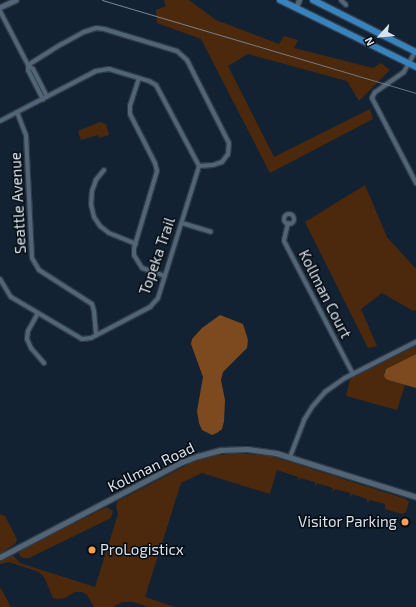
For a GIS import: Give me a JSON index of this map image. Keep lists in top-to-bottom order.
{
  "streets": {
    "street": [
      "Seattle Avenue",
      "Topeka Trail",
      "Kollman Court",
      "Kollman Road"
    ]
  },
  "crossings": [
    ["Seattle Avenue", "Topeka Trail"]
  ],
  "places": ["Visitor Parking", "ProLogisticx"],
  "north": "bottom left"
}
